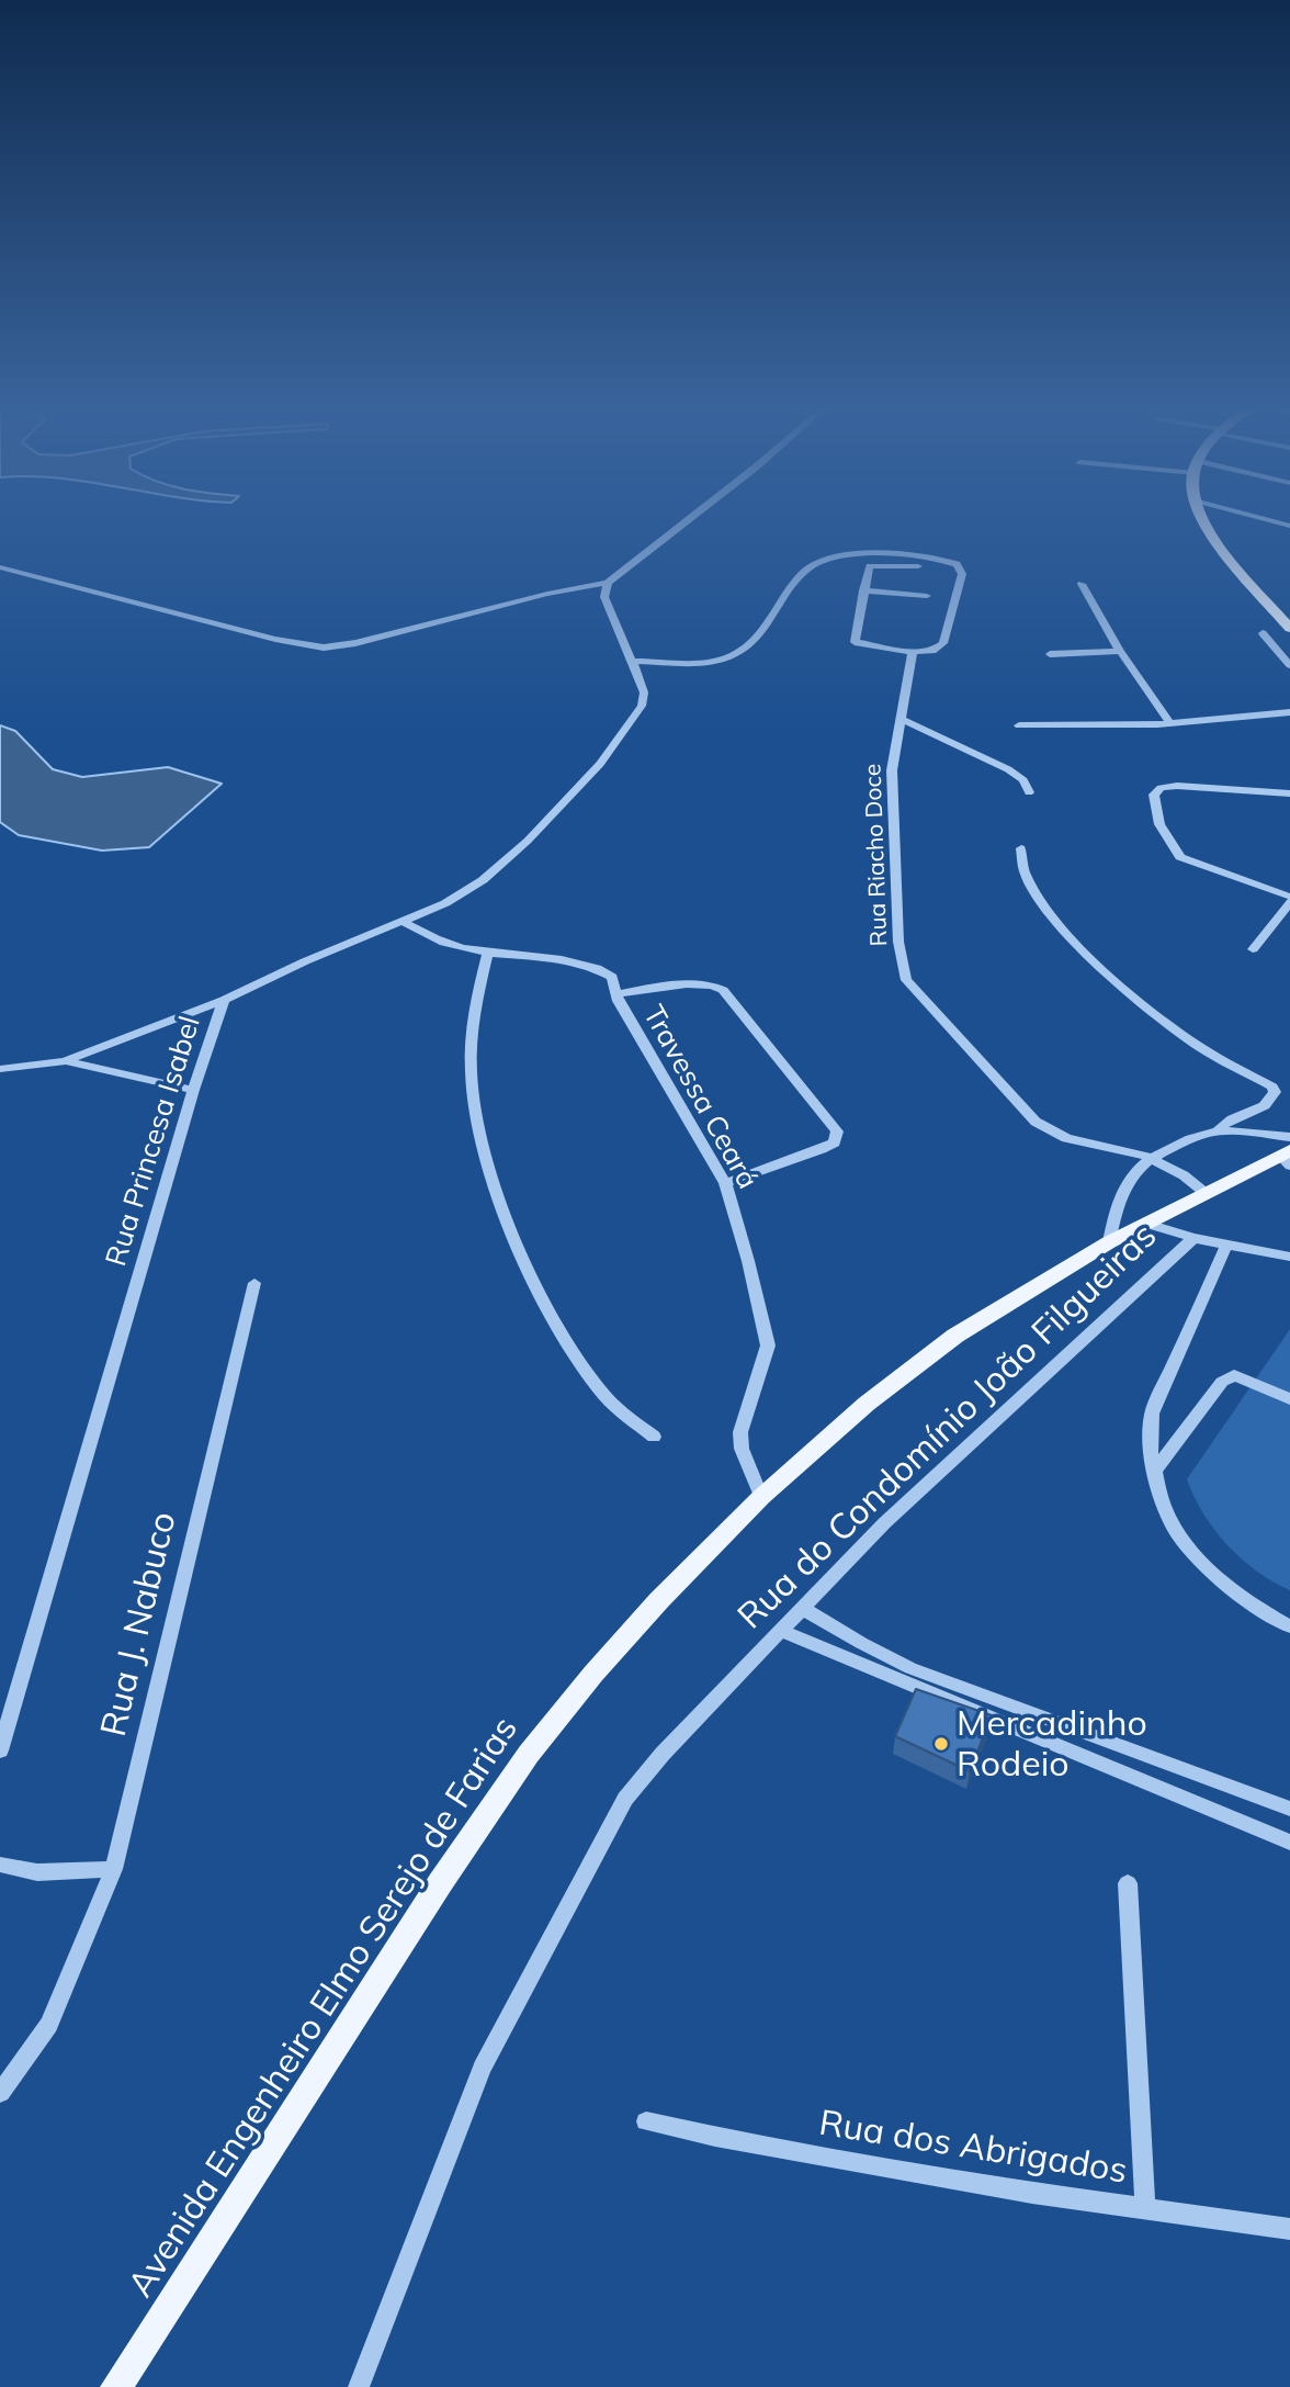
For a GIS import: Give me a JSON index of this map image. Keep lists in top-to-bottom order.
{
  "streets": {
    "main road": ["Avenida Engenheiro Elmo Serejo de Farias"],
    "street": [
      "Rua Riacho Doce",
      "Travessa Ceará",
      "Rua Princesa Isabel",
      "Rua do Condomínio João Filgueiras",
      "Rua J. Nabuco",
      "Rua dos Abrigados"
    ]
  },
  "crossings": [
    ["Rua Riacho Doce", "Avenida Engenheiro Elmo Serejo de Farias"],
    ["Travessa Ceará", "Rua Princesa Isabel"],
    ["Travessa Ceará", "Avenida Engenheiro Elmo Serejo de Farias"]
  ],
  "places": ["Mercadinho Rodeio"]
}
